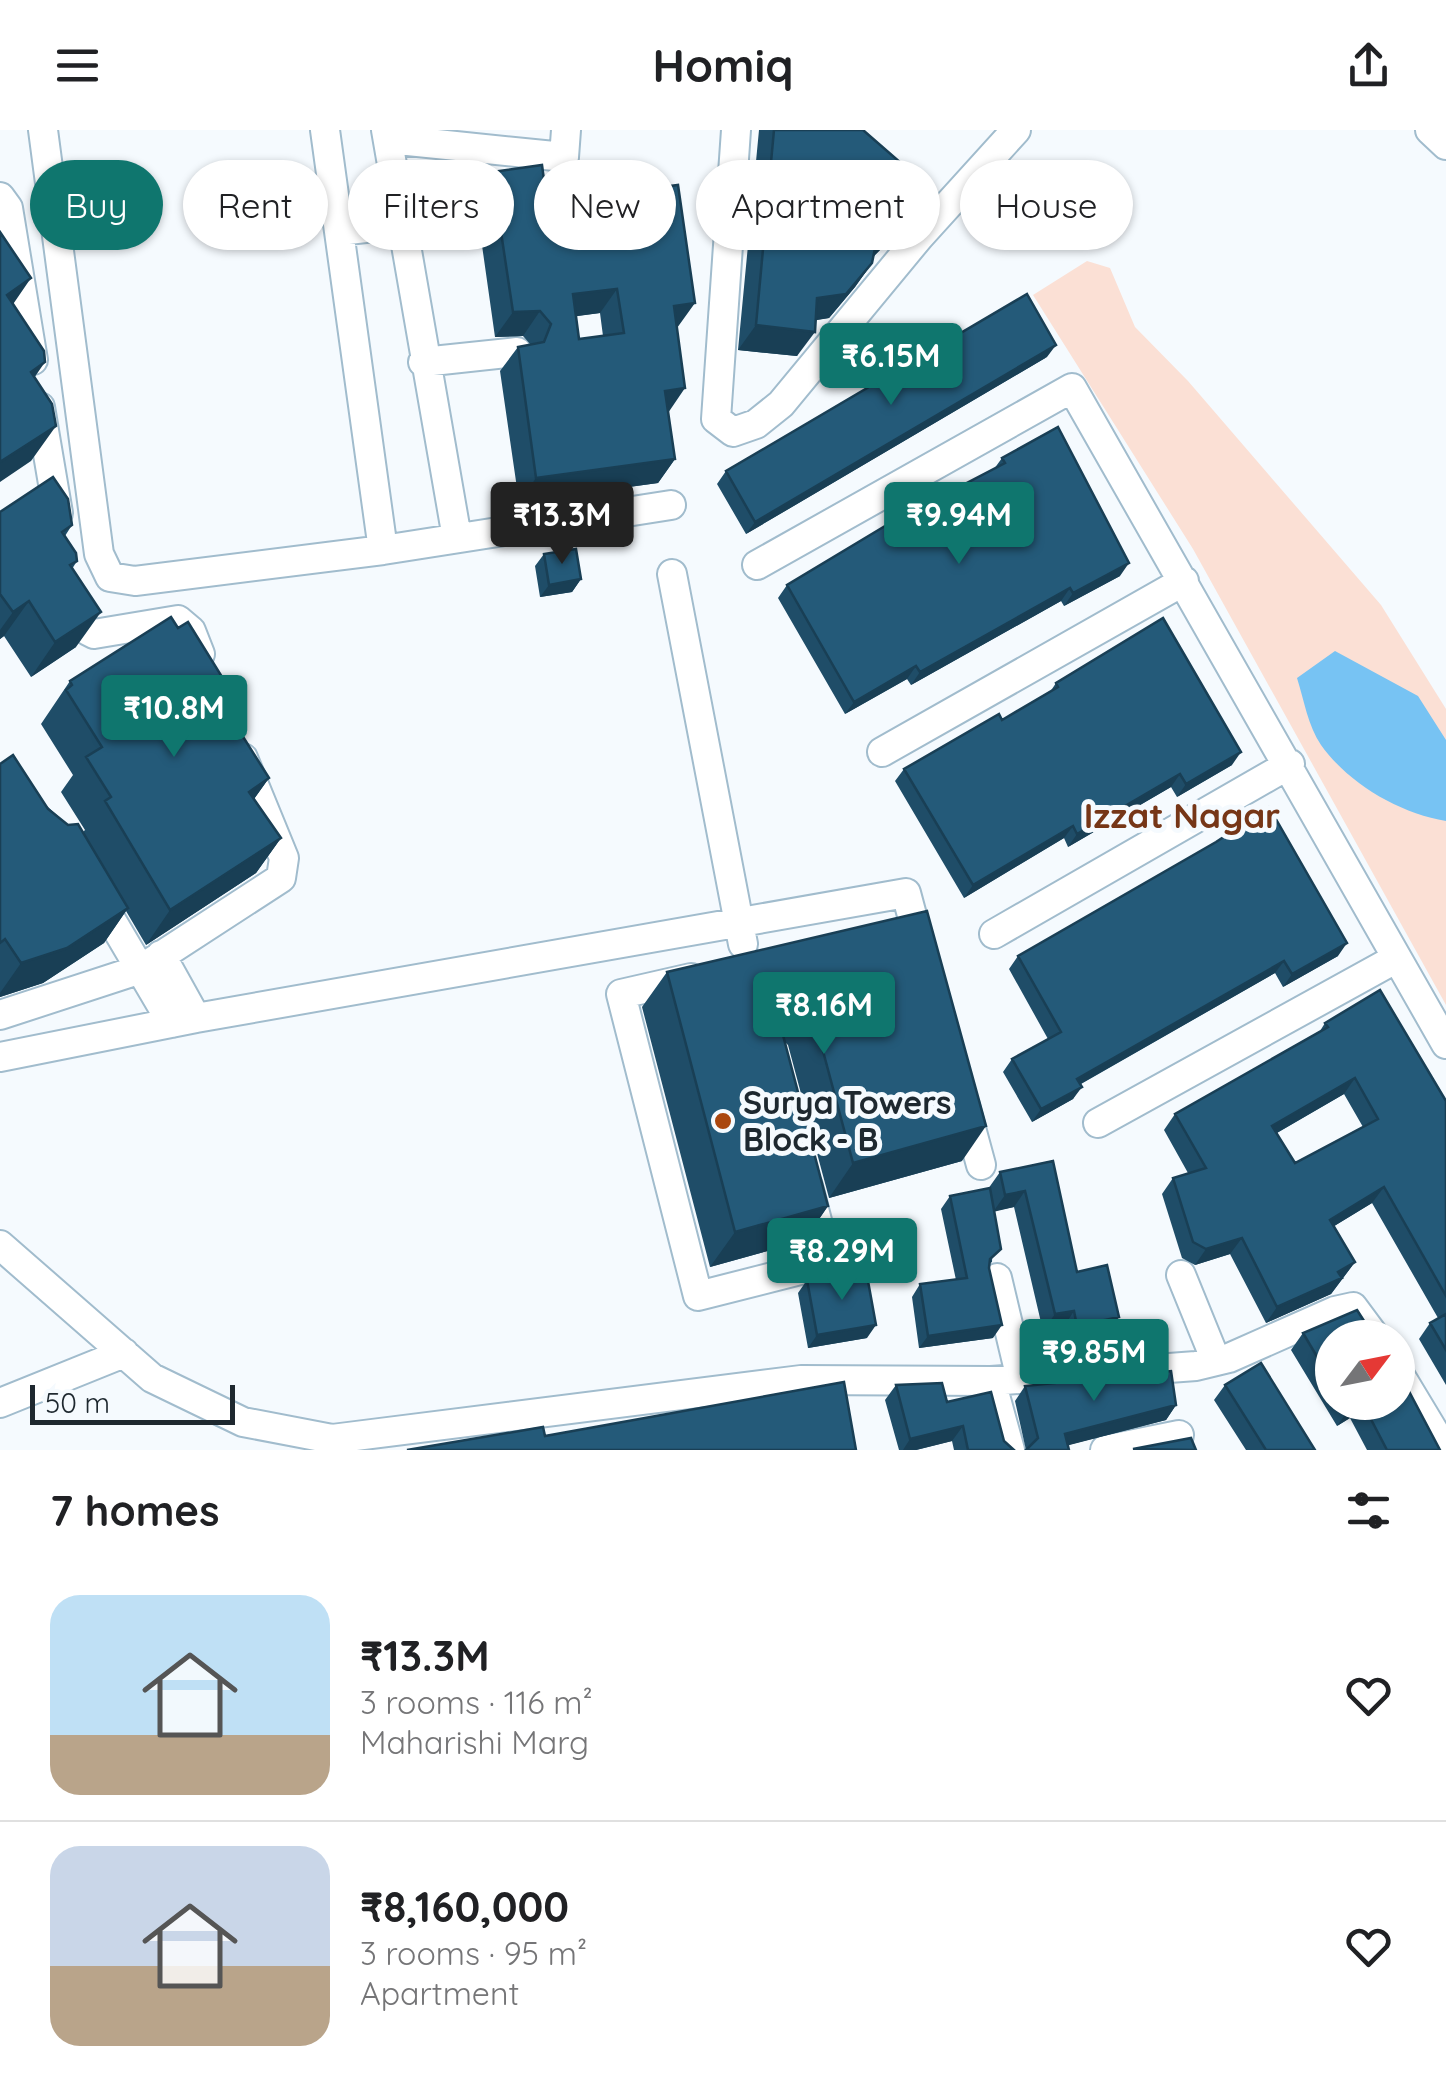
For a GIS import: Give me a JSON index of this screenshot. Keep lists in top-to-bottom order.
{
  "districts": ["Izzat Nagar"],
  "places": ["Surya Towers Block - B"],
  "scale_bar": "50 m",
  "north": "top right",
  "page": {
    "header": "Homiq",
    "chip": [
      "Buy",
      "Rent",
      "Filters",
      "New",
      "Apartment",
      "House"
    ],
    "price": [
      "₹6.15M",
      "₹13.3M",
      "₹9.94M",
      "₹10.8M",
      "₹8.16M",
      "₹8.29M",
      "₹9.85M"
    ],
    "scale": "50 m",
    "heading": "7 homes",
    "list": [
      {
        "name": "₹13.3M",
        "note": "3 rooms · 116 m² · Maharishi Marg"
      },
      {
        "name": "₹8,160,000",
        "note": "3 rooms · 95 m² · Apartment"
      }
    ]
  }
}
